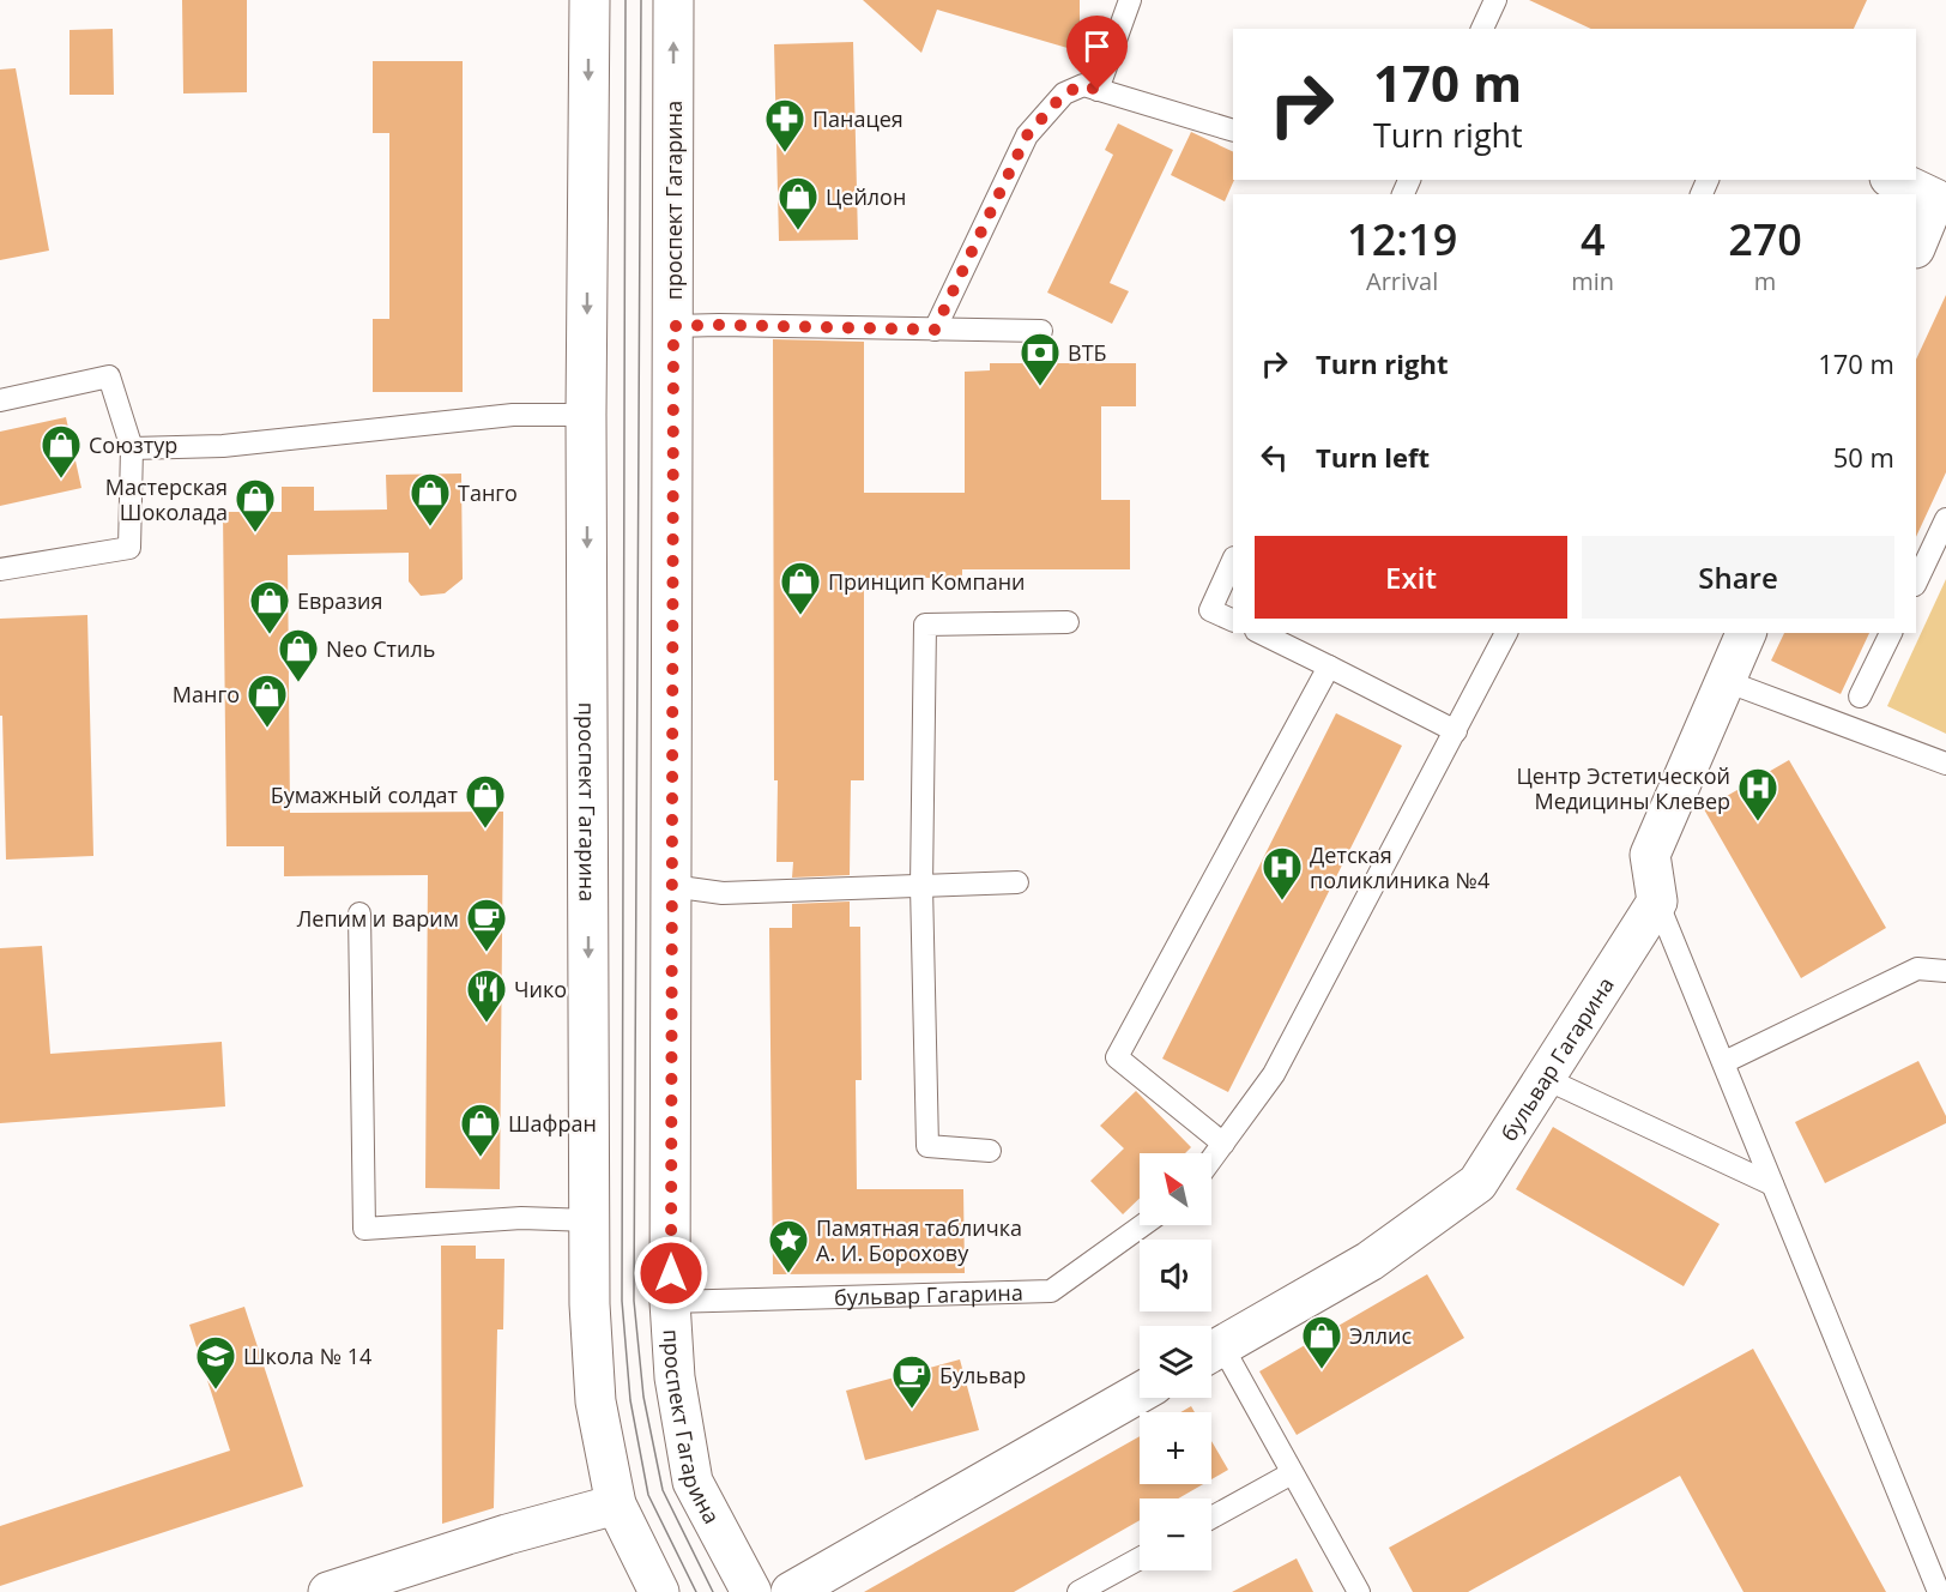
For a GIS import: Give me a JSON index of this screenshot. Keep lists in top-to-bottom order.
{
  "streets": {
    "main road": ["проспект Гагарина", "бульвар Гагарина"]
  },
  "crossings": [
    ["проспект Гагарина", "бульвар Гагарина"]
  ],
  "places": {
    "pharmacy": ["Панацея"],
    "shop": [
      "Цейлон",
      "Союзтур",
      "Танго",
      "Мастерская Шоколада",
      "Принцип Компани",
      "Евразия",
      "Neo Стиль",
      "Манго",
      "Бумажный солдат",
      "Шафран",
      "Эллис"
    ],
    "bank": ["ВТБ"],
    "hospital": ["Центр Эстетической Медицины Клевер", "Детская поликлиника №4"],
    "cafe": ["Лепим и варим", "Бульвар"],
    "restaurant": ["Чико"],
    "place": ["Памятная табличка А. И. Борохову"],
    "school or university": ["Школа № 14"]
  },
  "north": "top left",
  "page": {
    "turn": ["170 m", "Turn right"],
    "eta": [
      "12:19",
      "Arrival",
      "4",
      "min",
      "270",
      "m"
    ],
    "list": [
      {
        "name": "Turn right",
        "value": "170 m"
      },
      {
        "name": "Turn left",
        "value": "50 m"
      }
    ],
    "buttons": ["Exit", "Share"],
    "map_buttons": ["+", "−"]
  }
}
